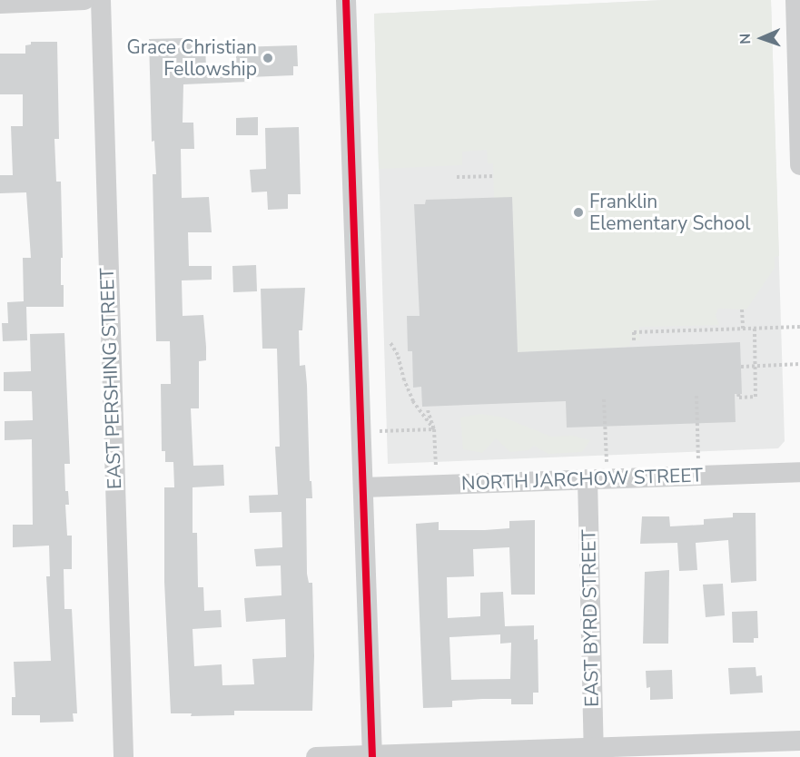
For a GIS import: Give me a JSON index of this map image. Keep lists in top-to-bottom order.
{
  "streets": {
    "street": ["EAST PERSHING STREET", "NORTH JARCHOW STREET", "EAST BYRD STREET"]
  },
  "crossings": [
    ["NORTH JARCHOW STREET", "EAST BYRD STREET"]
  ],
  "places": ["Grace Christian Fellowship", "Franklin Elementary School"],
  "north": "left"
}
